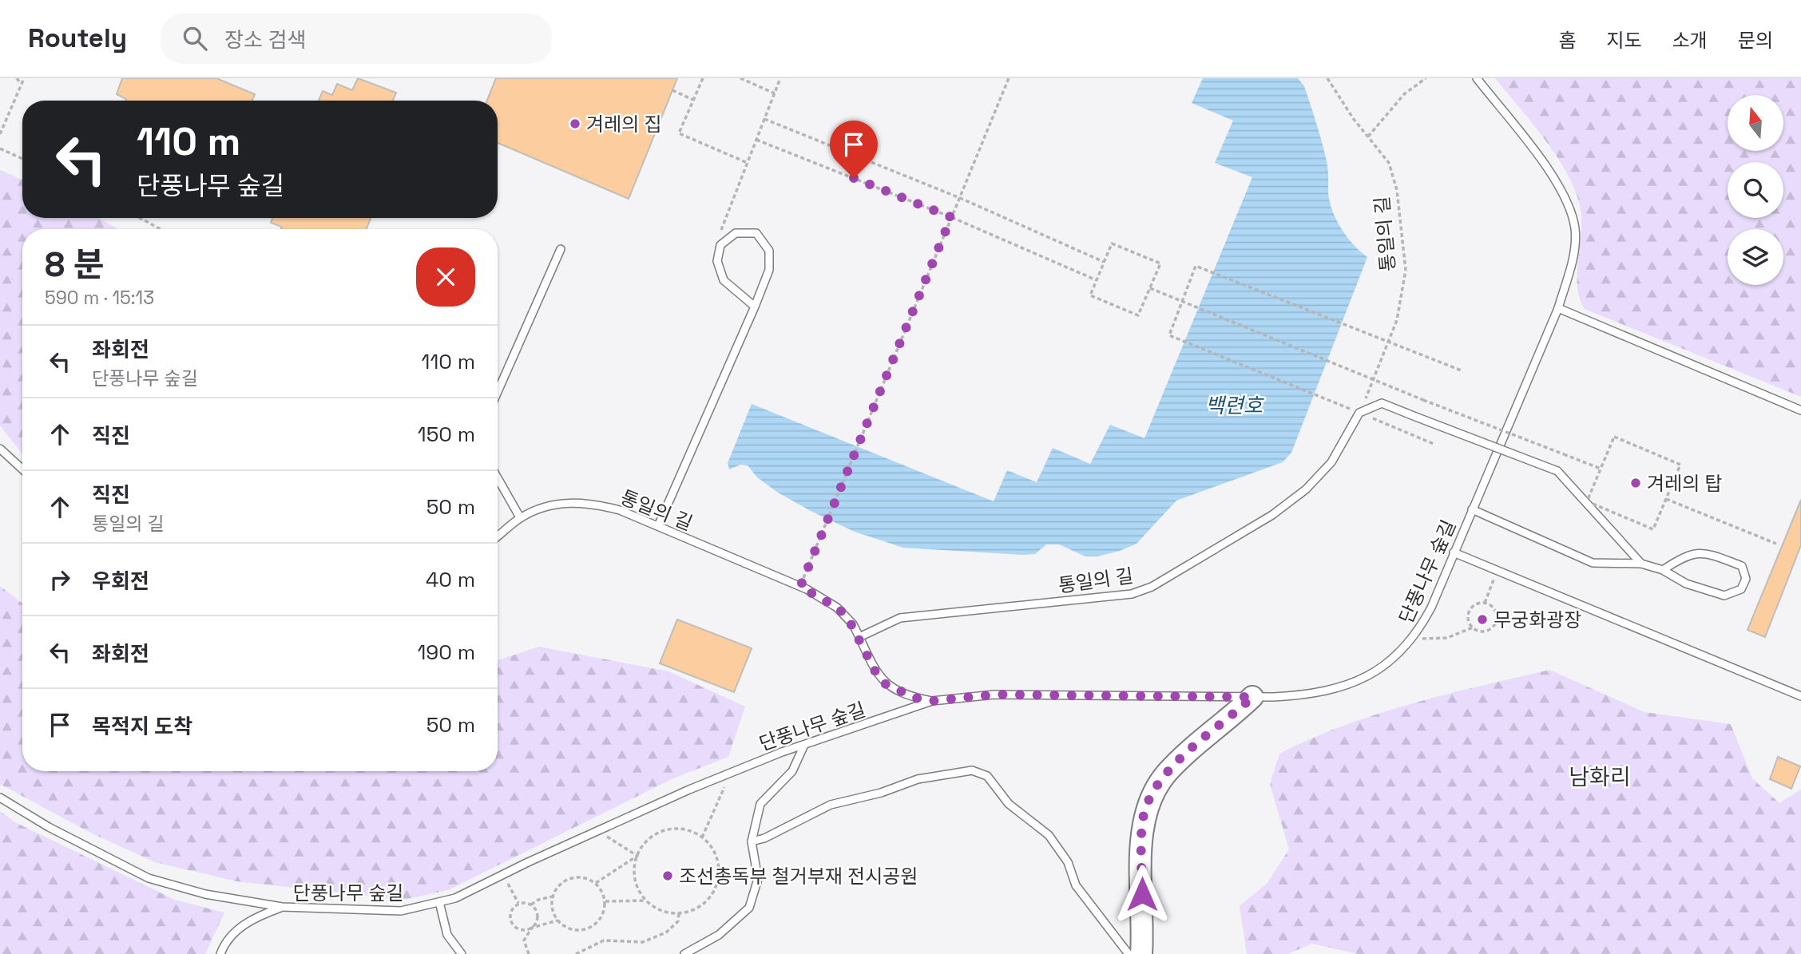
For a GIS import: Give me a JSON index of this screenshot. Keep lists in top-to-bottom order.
{
  "streets": {
    "lane": ["통일의 길", "단풍나무 숲길"]
  },
  "districts": ["남화리"],
  "water": ["백련호"],
  "places": [
    "겨레의 집",
    "겨레의 탑",
    "무궁화광장",
    "조선총독부 철거부재 전시공원"
  ],
  "north": "top",
  "page": {
    "header": "Routely",
    "search": "장소 검색",
    "nav": [
      "홈",
      "지도",
      "소개",
      "문의"
    ],
    "turn": ["110 m", "단풍나무 숲길"],
    "heading": ["8 분", "590 m · 15:13"],
    "list": [
      {
        "name": "좌회전",
        "note": "단풍나무 숲길",
        "value": "110 m"
      },
      {
        "name": "직진",
        "value": "150 m"
      },
      {
        "name": "직진",
        "note": "통일의 길",
        "value": "50 m"
      },
      {
        "name": "우회전",
        "value": "40 m"
      },
      {
        "name": "좌회전",
        "value": "190 m"
      },
      {
        "name": "목적지 도착",
        "value": "50 m"
      }
    ]
  }
}
